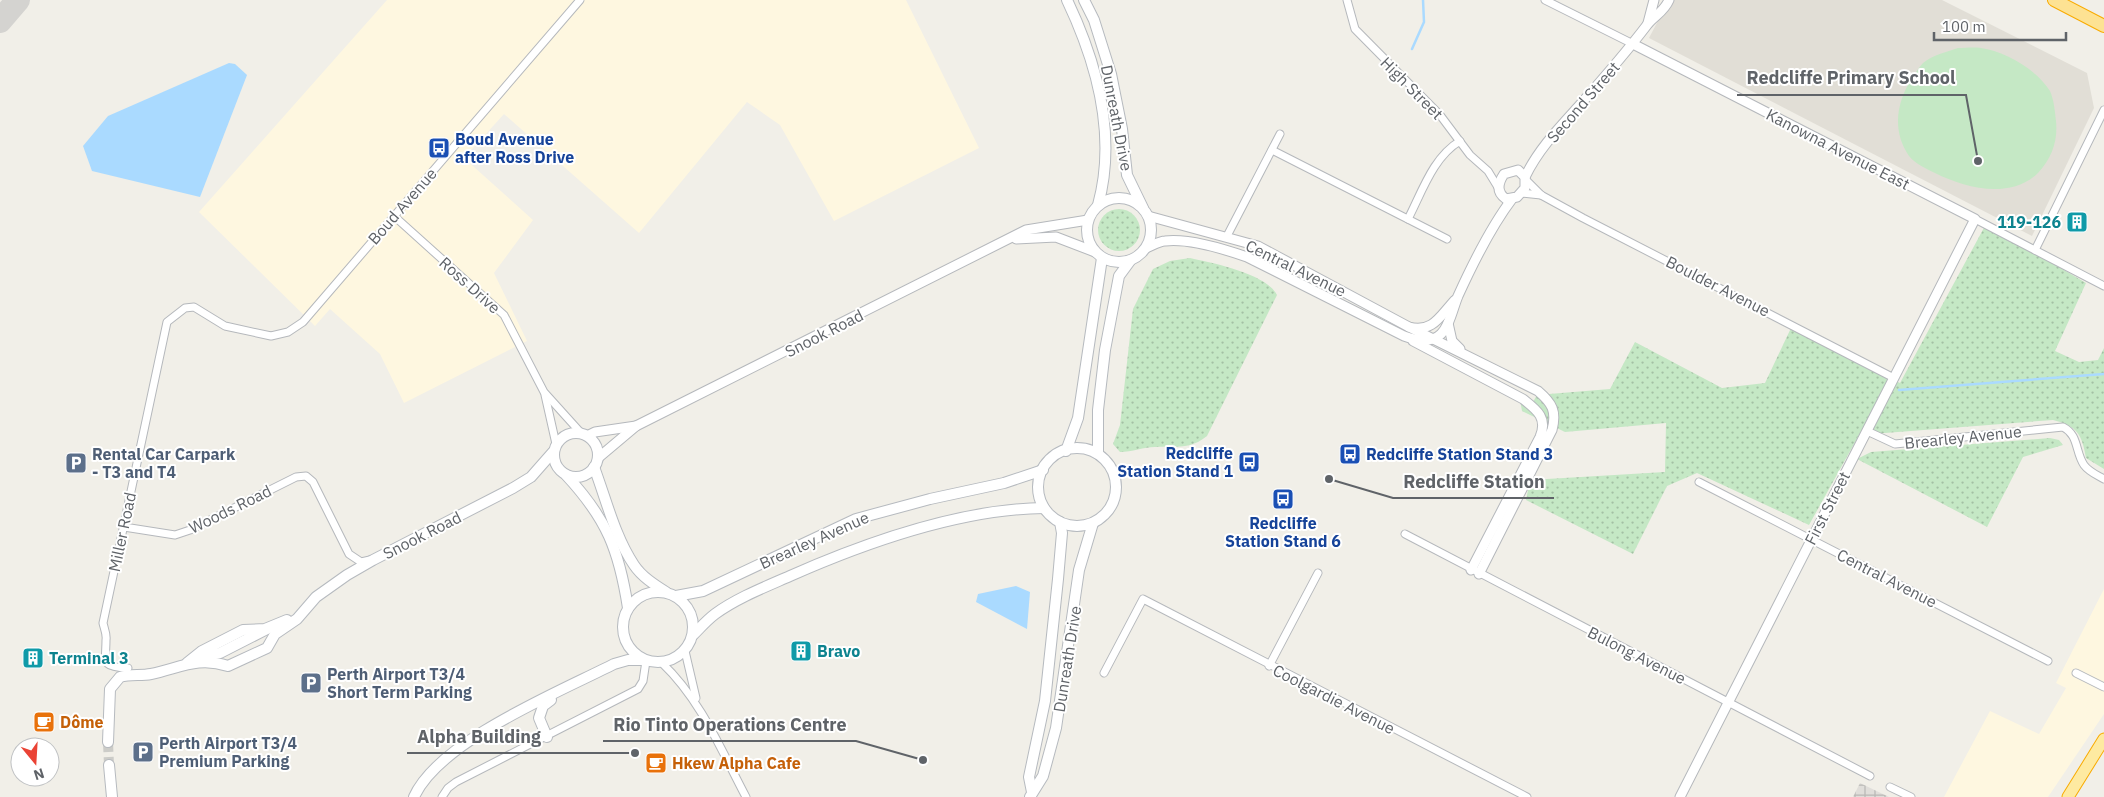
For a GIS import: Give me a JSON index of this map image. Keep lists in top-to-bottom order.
{
  "streets": {
    "main road": ["Dunreath Drive", "Snook Road", "Brearley Avenue"],
    "street": [
      "High Street",
      "Second Street",
      "Kanowna Avenue East",
      "Boud Avenue",
      "Central Avenue",
      "Ross Drive",
      "Boulder Avenue",
      "First Street",
      "Woods Road",
      "Miller Road",
      "Bulong Avenue",
      "Coolgardie Avenue"
    ]
  },
  "crossings": [
    ["High Street", "Second Street"],
    ["High Street", "Boulder Avenue"],
    ["Second Street", "Kanowna Avenue East"],
    ["Second Street", "Boulder Avenue"],
    ["Dunreath Drive", "Central Avenue"],
    ["Dunreath Drive", "Snook Road"],
    ["Dunreath Drive", "Brearley Avenue"],
    ["Kanowna Avenue East", "First Street"],
    ["Boud Avenue", "Ross Drive"],
    ["Boud Avenue", "Miller Road"],
    ["Central Avenue", "Snook Road"],
    ["Central Avenue", "First Street"],
    ["Central Avenue", "Bulong Avenue"],
    ["Ross Drive", "Snook Road"],
    ["Boulder Avenue", "First Street"],
    ["Snook Road", "Woods Road"],
    ["Brearley Avenue", "First Street"],
    ["First Street", "Bulong Avenue"],
    ["Woods Road", "Miller Road"]
  ],
  "places": {
    "bus stop": [
      "Boud Avenue after Ross Drive",
      "Redcliffe Station Stand 3",
      "Redcliffe Station Stand 1",
      "Redcliffe Station Stand 6"
    ],
    "other": [
      "Redcliffe Primary School",
      "Redcliffe Station",
      "Alpha Building",
      "Rio Tinto Operations Centre"
    ],
    "building": ["119-126", "Bravo", "Terminal 3"],
    "parking": ["Rental Car Carpark - T3 and T4", "Perth Airport T3/4 Short Term Parking", "Perth Airport T3/4 Premium Parking"],
    "cafe": ["Dôme", "Hkew Alpha Cafe"]
  },
  "scale_bar": "100 m",
  "north": "bottom"
}
